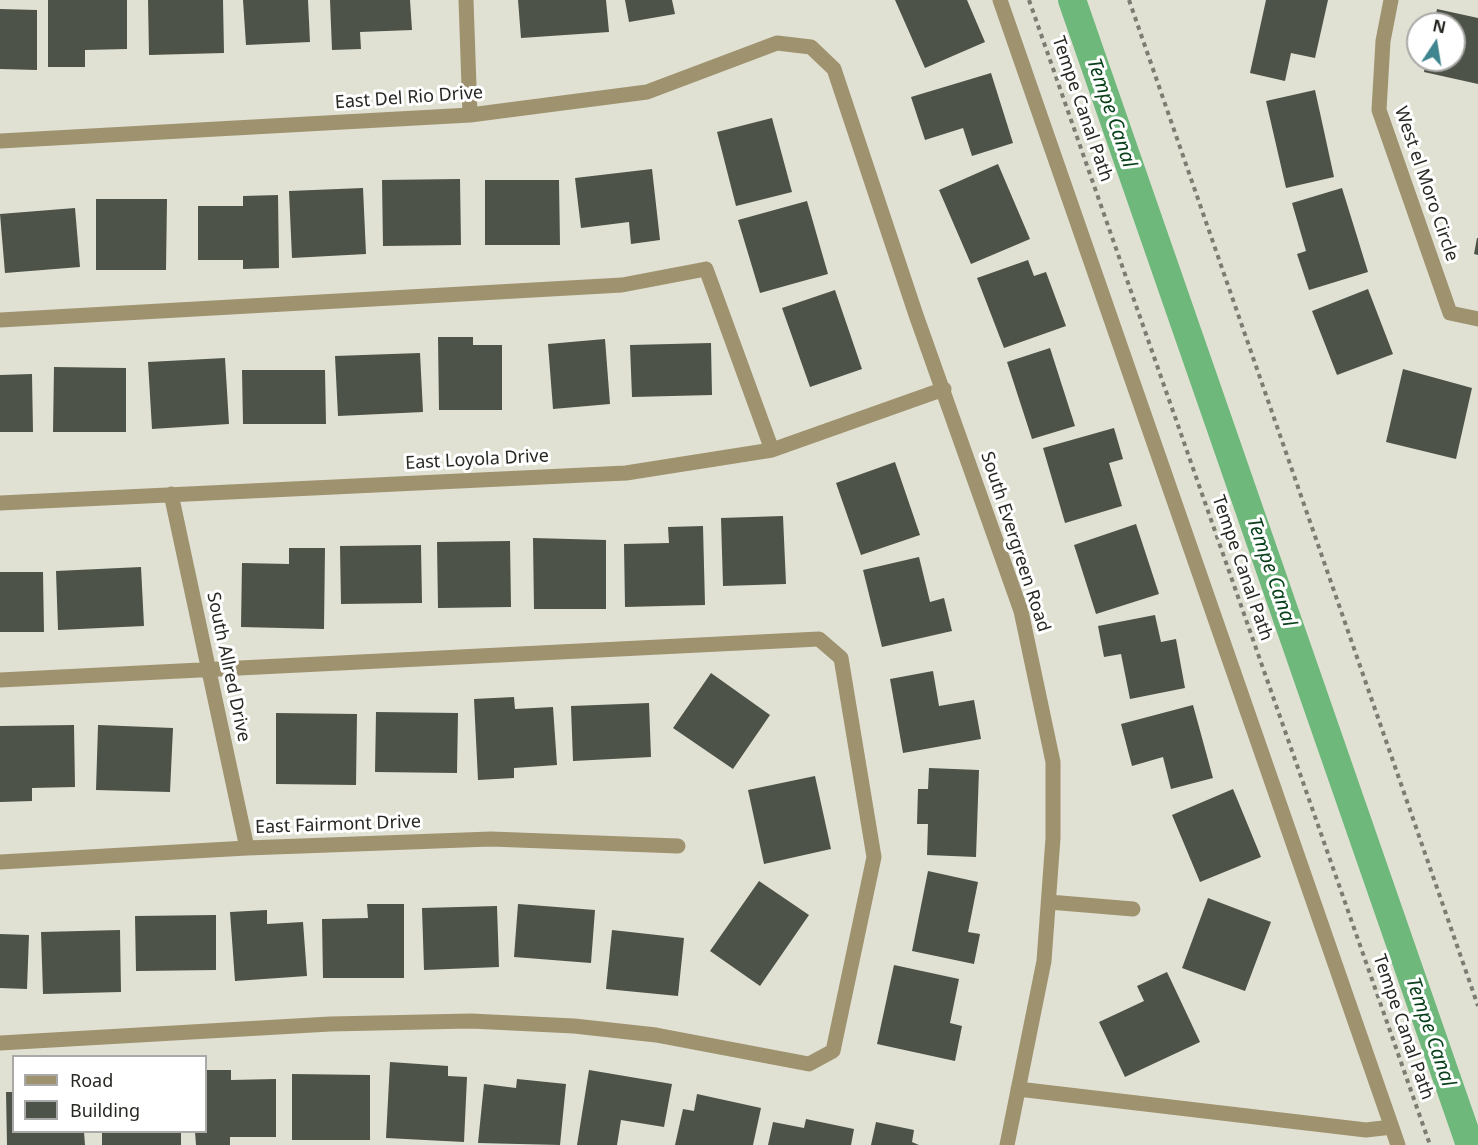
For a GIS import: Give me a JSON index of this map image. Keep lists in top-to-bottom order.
{
  "streets": {
    "street": [
      "East Del Rio Drive",
      "West el Moro Circle",
      "East Loyola Drive",
      "South Evergreen Road",
      "South Allred Drive",
      "East Fairmont Drive"
    ],
    "path": ["Tempe Canal Path"]
  },
  "crossings": [
    ["East Del Rio Drive", "South Evergreen Road"],
    ["East Loyola Drive", "South Evergreen Road"],
    ["East Loyola Drive", "South Allred Drive"],
    ["South Allred Drive", "East Fairmont Drive"]
  ],
  "water": ["Tempe Canal"],
  "legend": ["Road", "Building"],
  "north": "top"
}
